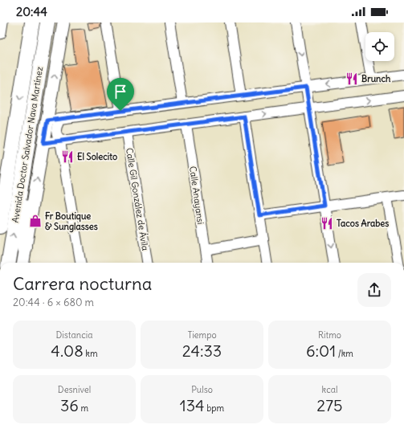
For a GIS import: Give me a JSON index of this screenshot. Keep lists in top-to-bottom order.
{
  "streets": {
    "highway": ["Avenida Doctor Salvador Nava Martínez"],
    "street": ["Calle Anayansi", "Calle Gil González de Ávila"]
  },
  "places": {
    "restaurant": ["Brunch", "El Solecito", "Tacos Arabes"],
    "shop": ["Fr Boutique & Sunglasses"]
  },
  "page": {
    "status": "20:44",
    "heading": ["Carrera nocturna", "20:44 · 6 × 680 m"],
    "stats": [
      ["Distancia", "4.08 km"],
      ["Tiempo", "24:33"],
      ["Ritmo", "6:01 /km"],
      ["Desnivel", "36 m"],
      ["Pulso", "134 bpm"],
      ["kcal", "275"]
    ]
  }
}
